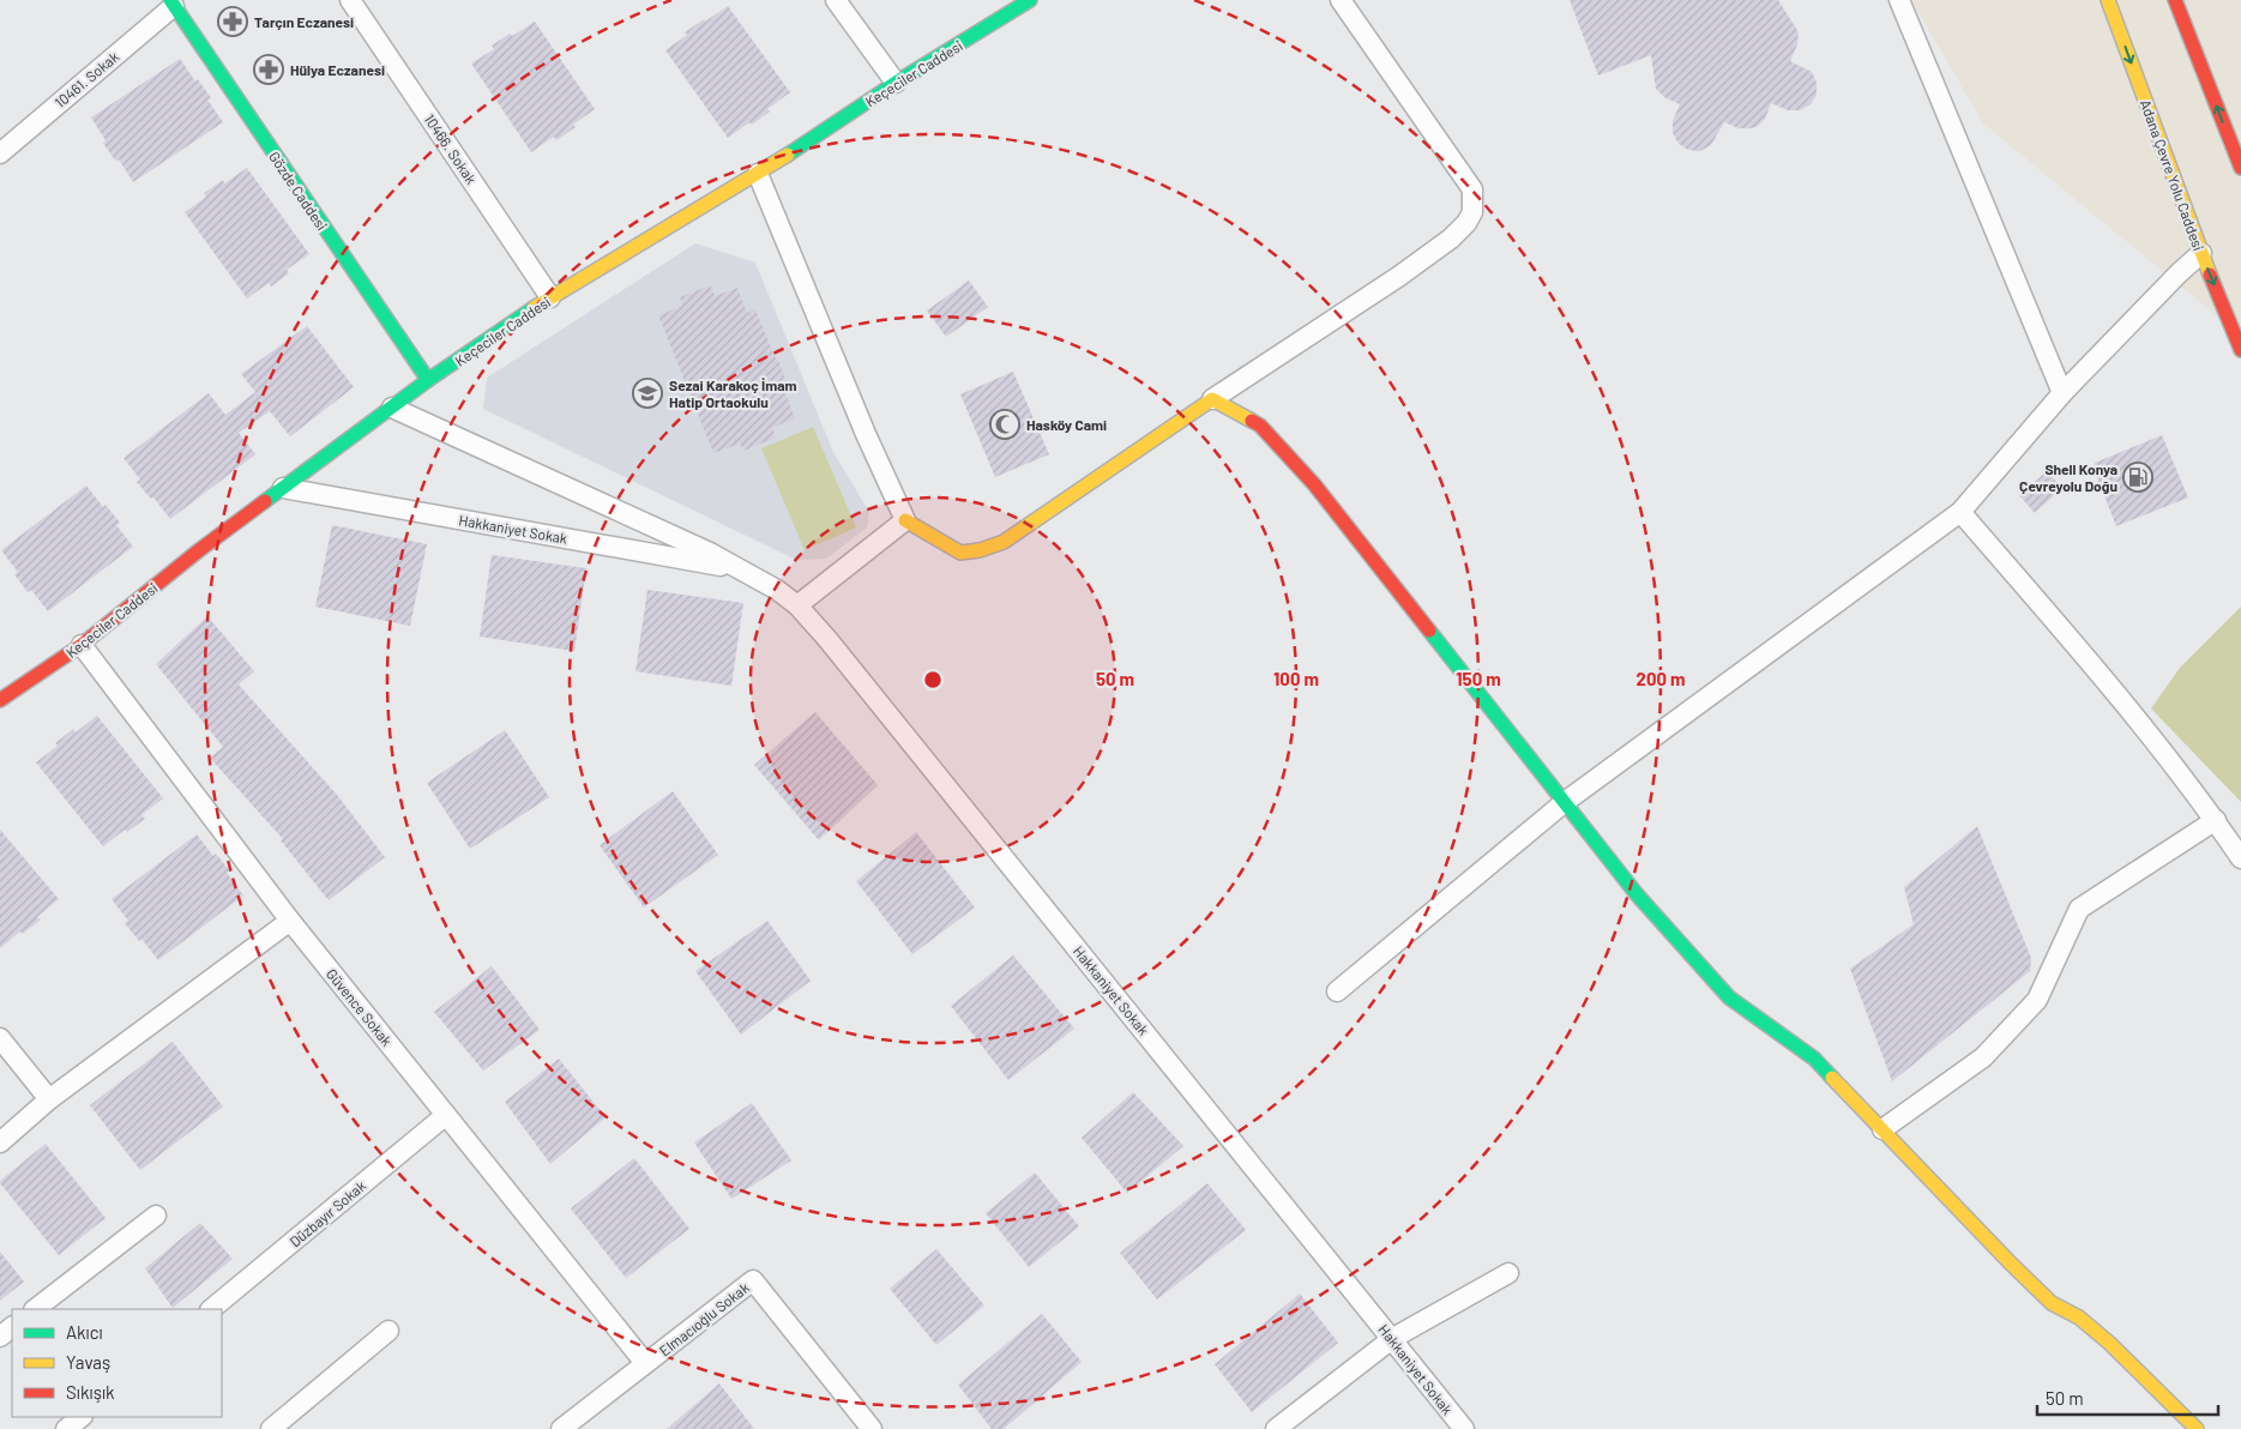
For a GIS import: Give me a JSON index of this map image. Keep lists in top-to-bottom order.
{
  "streets": {
    "main road": ["Keçeciler Caddesi", "Adana Çevre Yolu Caddesi", "Gözde Caddesi"],
    "street": [
      "10461. Sokak",
      "10466. Sokak",
      "Hakkaniyet Sokak",
      "Güvence Sokak",
      "Düzbayır Sokak",
      "Elmacıoğlu Sokak"
    ]
  },
  "crossings": [
    ["Keçeciler Caddesi", "10466. Sokak"],
    ["Keçeciler Caddesi", "Gözde Caddesi"],
    ["Keçeciler Caddesi", "Hakkaniyet Sokak"],
    ["Keçeciler Caddesi", "Güvence Sokak"],
    ["10461. Sokak", "Gözde Caddesi"],
    ["Güvence Sokak", "Düzbayır Sokak"],
    ["Güvence Sokak", "Elmacıoğlu Sokak"]
  ],
  "places": {
    "pharmacy": ["Tarçın Eczanesi", "Hülya Eczanesi"],
    "school or university": ["Sezai Karakoç İmam Hatip Ortaokulu"],
    "mosque": ["Hasköy Cami"],
    "fuel station": ["Shell Konya Çevreyolu Doğu"]
  },
  "legend": ["Akıcı", "Yavaş", "Sıkışık"],
  "scale_bar": "50 m",
  "rings": [
    "50 m",
    "100 m",
    "150 m",
    "200 m"
  ]
}
